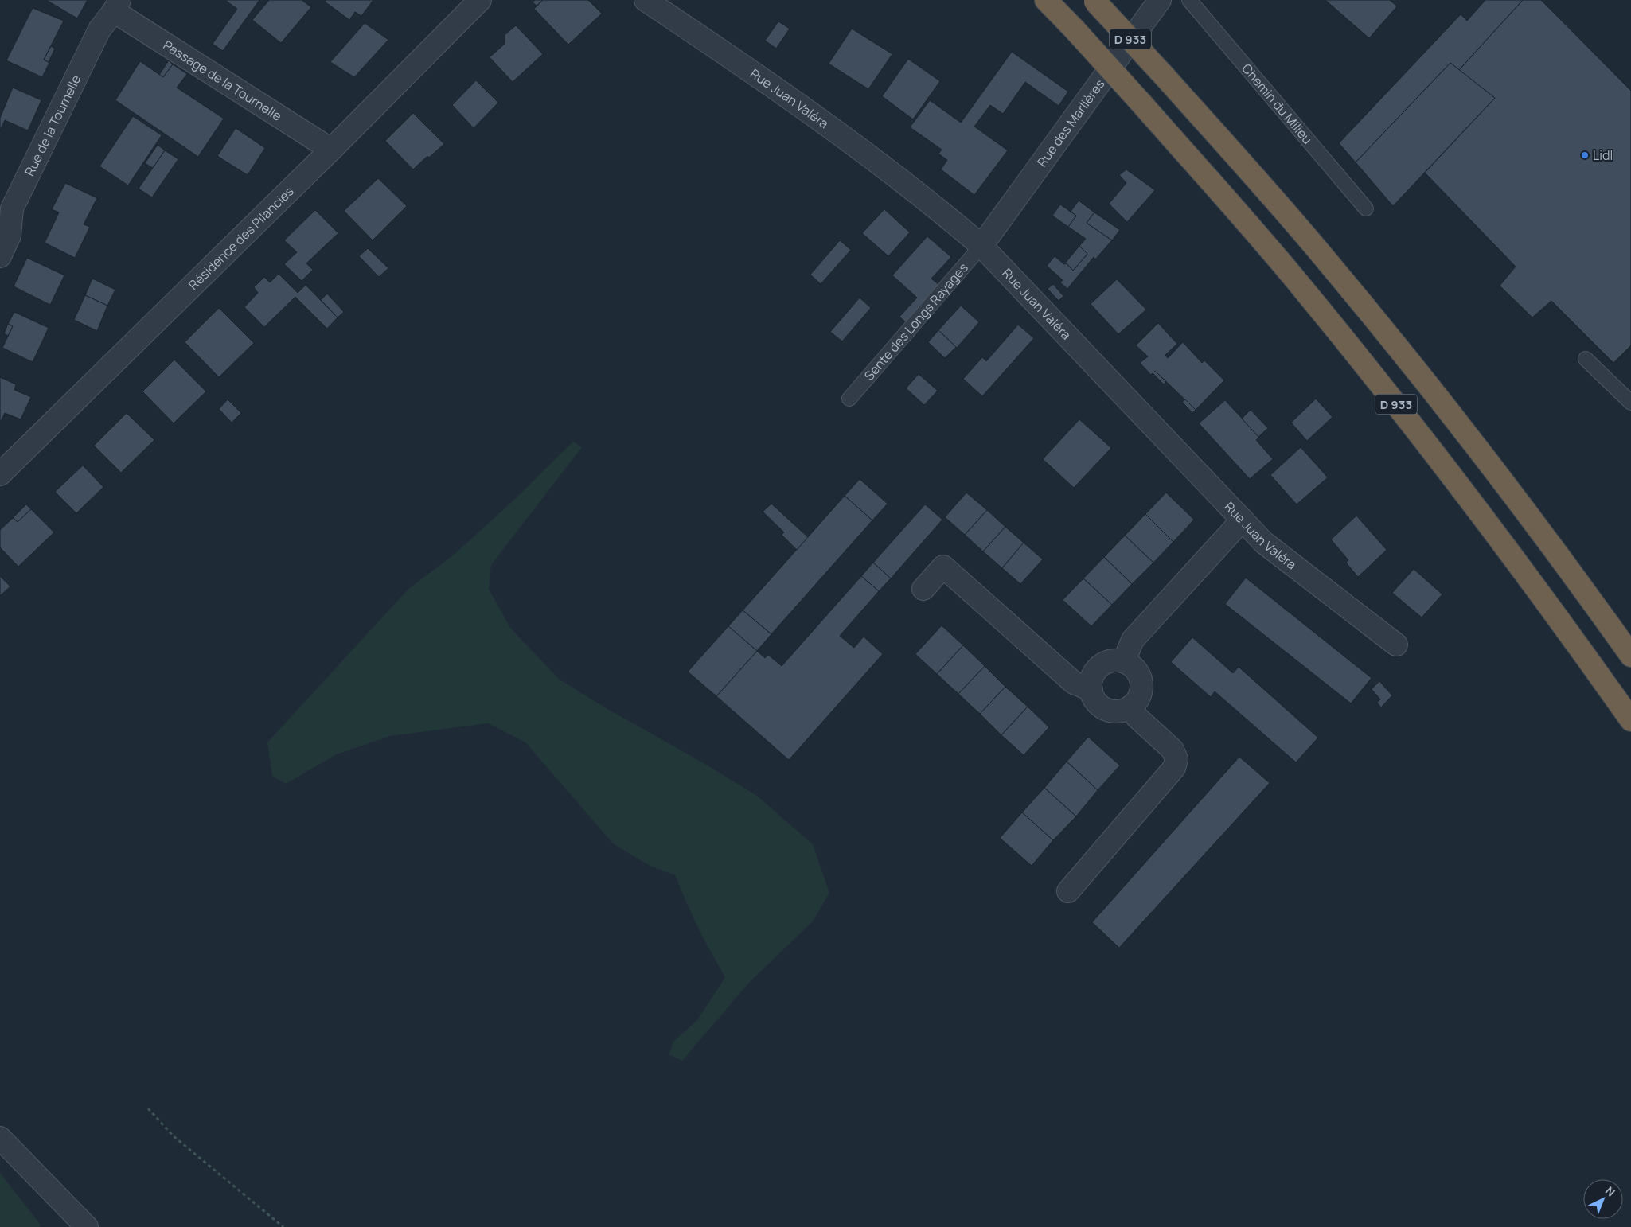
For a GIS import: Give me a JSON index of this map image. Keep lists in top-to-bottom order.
{
  "streets": {
    "highway": ["D 933"],
    "street": [
      "Passage de la Tournelle",
      "Rue Juan Valéra",
      "Rue des Marlières",
      "Rue de la Tournelle",
      "Résidence des Pilancies"
    ],
    "lane": ["Chemin du Milieu", "Sente des Longs Rayages"]
  },
  "crossings": [
    ["Passage de la Tournelle", "Rue de la Tournelle"],
    ["Passage de la Tournelle", "Résidence des Pilancies"],
    ["Rue Juan Valéra", "Rue des Marlières"],
    ["Rue Juan Valéra", "Sente des Longs Rayages"],
    ["Rue des Marlières", "Sente des Longs Rayages"]
  ],
  "places": ["Lidl"],
  "north": "top right"
}
